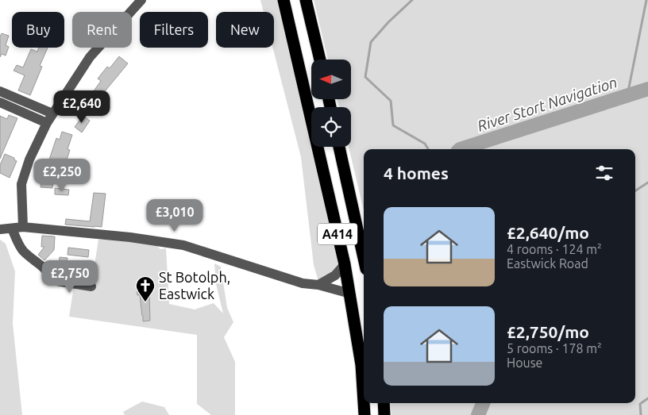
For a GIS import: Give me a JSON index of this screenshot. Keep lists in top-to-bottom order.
{
  "streets": {
    "highway": ["A414"]
  },
  "water": ["River Stort Navigation"],
  "places": {
    "church": ["St Botolph, Eastwick"]
  },
  "north": "left",
  "page": {
    "chip": [
      "Buy",
      "Rent",
      "Filters",
      "New"
    ],
    "price": [
      "£2,640",
      "£2,250",
      "£3,010",
      "£2,750"
    ],
    "heading": "4 homes",
    "list": [
      {
        "name": "£2,640/mo",
        "note": "4 rooms · 124 m² · Eastwick Road"
      },
      {
        "name": "£2,750/mo",
        "note": "5 rooms · 178 m² · House"
      }
    ]
  }
}
